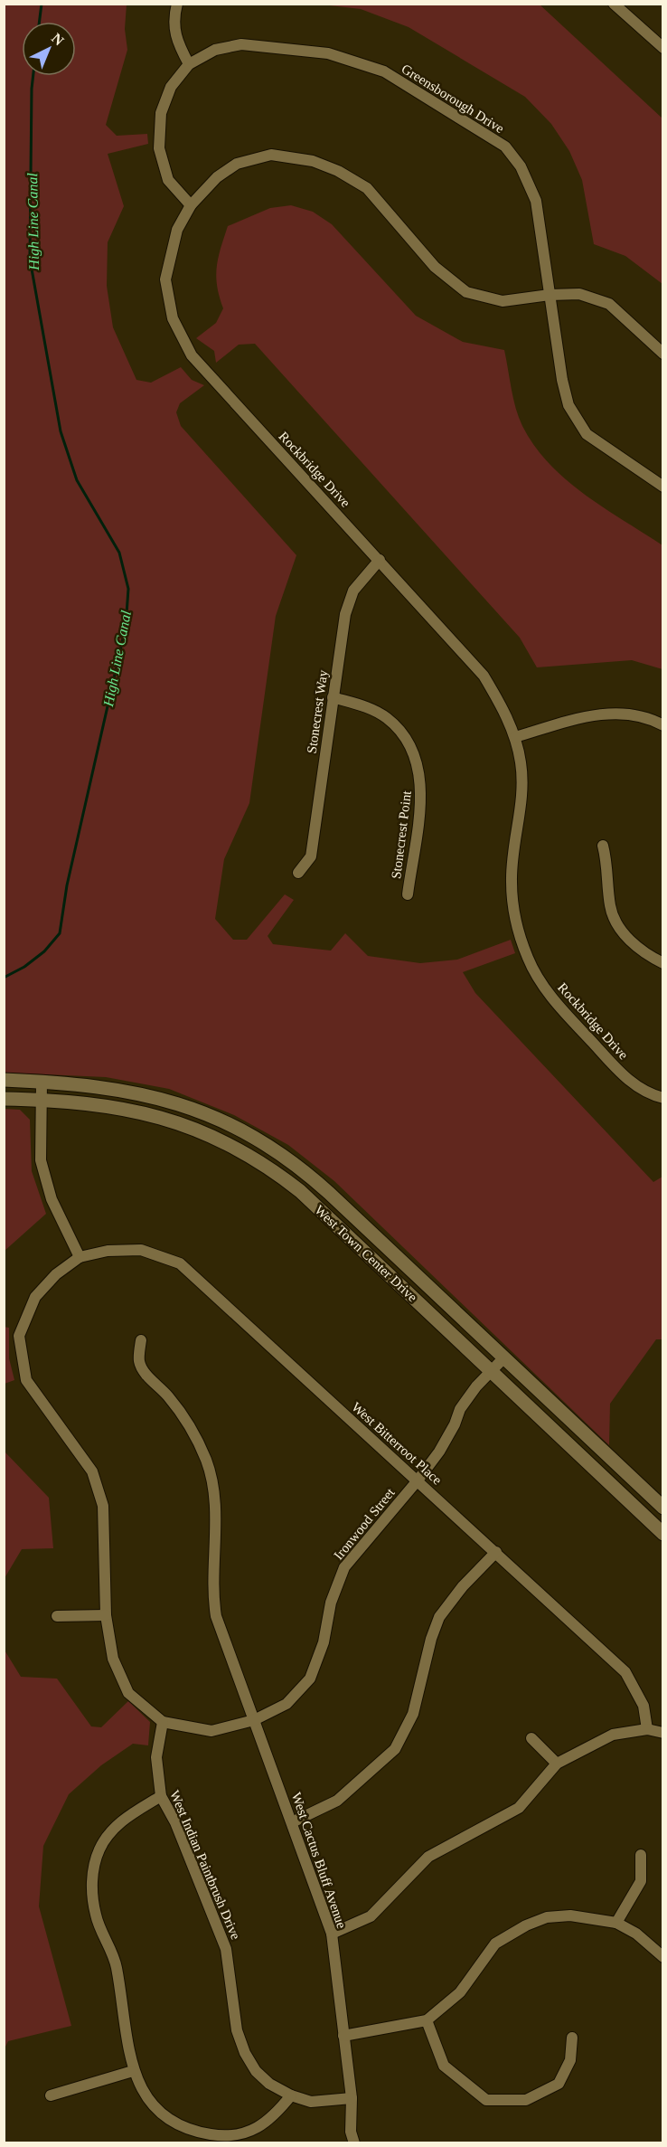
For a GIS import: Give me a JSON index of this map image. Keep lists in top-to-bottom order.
{
  "streets": {
    "street": [
      "Greensborough Drive",
      "Rockbridge Drive",
      "Stonecrest Way",
      "Stonecrest Point",
      "West Town Center Drive",
      "West Bitterroot Place",
      "Ironwood Street",
      "West Cactus Bluff Avenue",
      "West Indian Paintbrush Drive"
    ]
  },
  "crossings": [
    ["Greensborough Drive", "Rockbridge Drive"],
    ["Rockbridge Drive", "Stonecrest Way"],
    ["Stonecrest Way", "Stonecrest Point"],
    ["West Town Center Drive", "Ironwood Street"],
    ["West Bitterroot Place", "Ironwood Street"],
    ["Ironwood Street", "West Cactus Bluff Avenue"],
    ["Ironwood Street", "West Indian Paintbrush Drive"],
    ["West Cactus Bluff Avenue", "West Indian Paintbrush Drive"]
  ],
  "water": ["High Line Canal"],
  "north": "top right"
}
